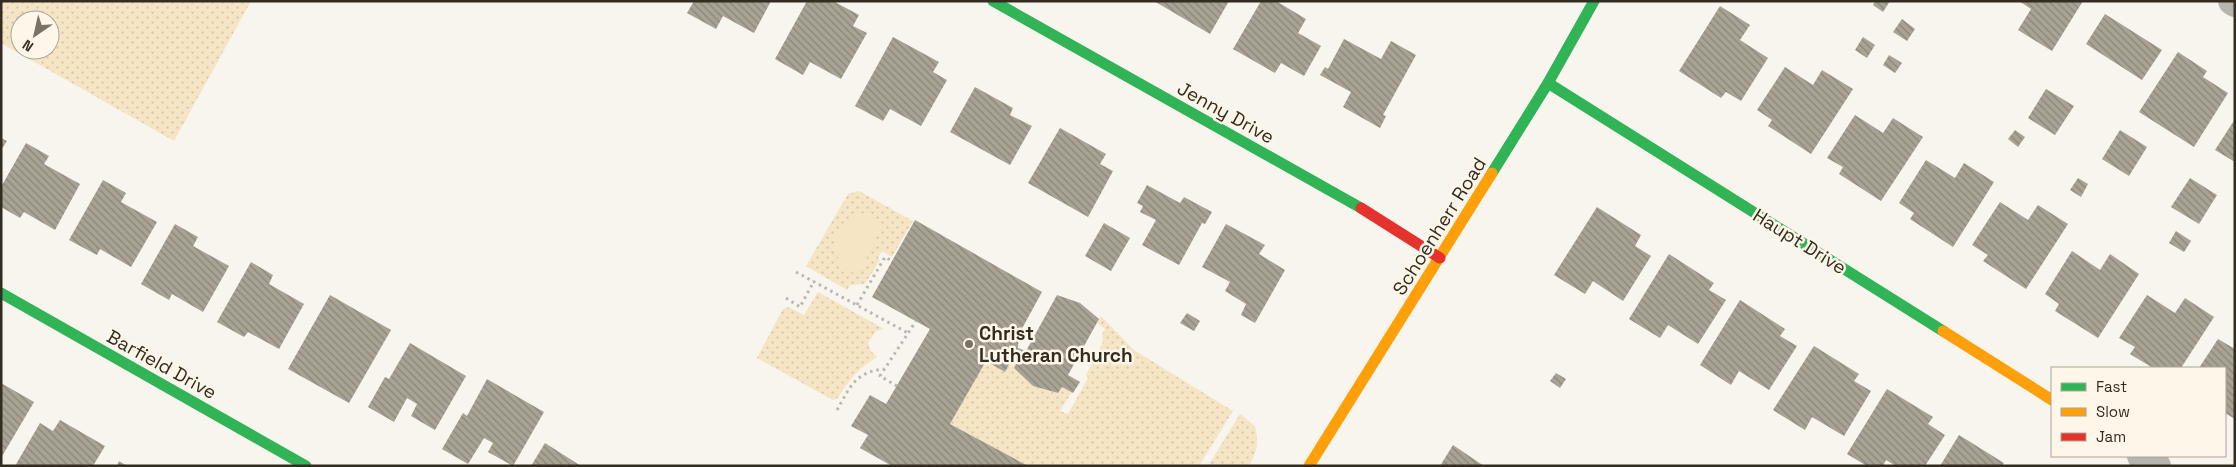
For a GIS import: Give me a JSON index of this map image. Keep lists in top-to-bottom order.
{
  "streets": {
    "street": [
      "Jenny Drive",
      "Schoenherr Road",
      "Haupt Drive",
      "Barfield Drive"
    ]
  },
  "crossings": [
    ["Jenny Drive", "Schoenherr Road"],
    ["Schoenherr Road", "Haupt Drive"]
  ],
  "places": ["Christ Lutheran Church"],
  "legend": ["Fast", "Slow", "Jam"],
  "north": "bottom left"
}
